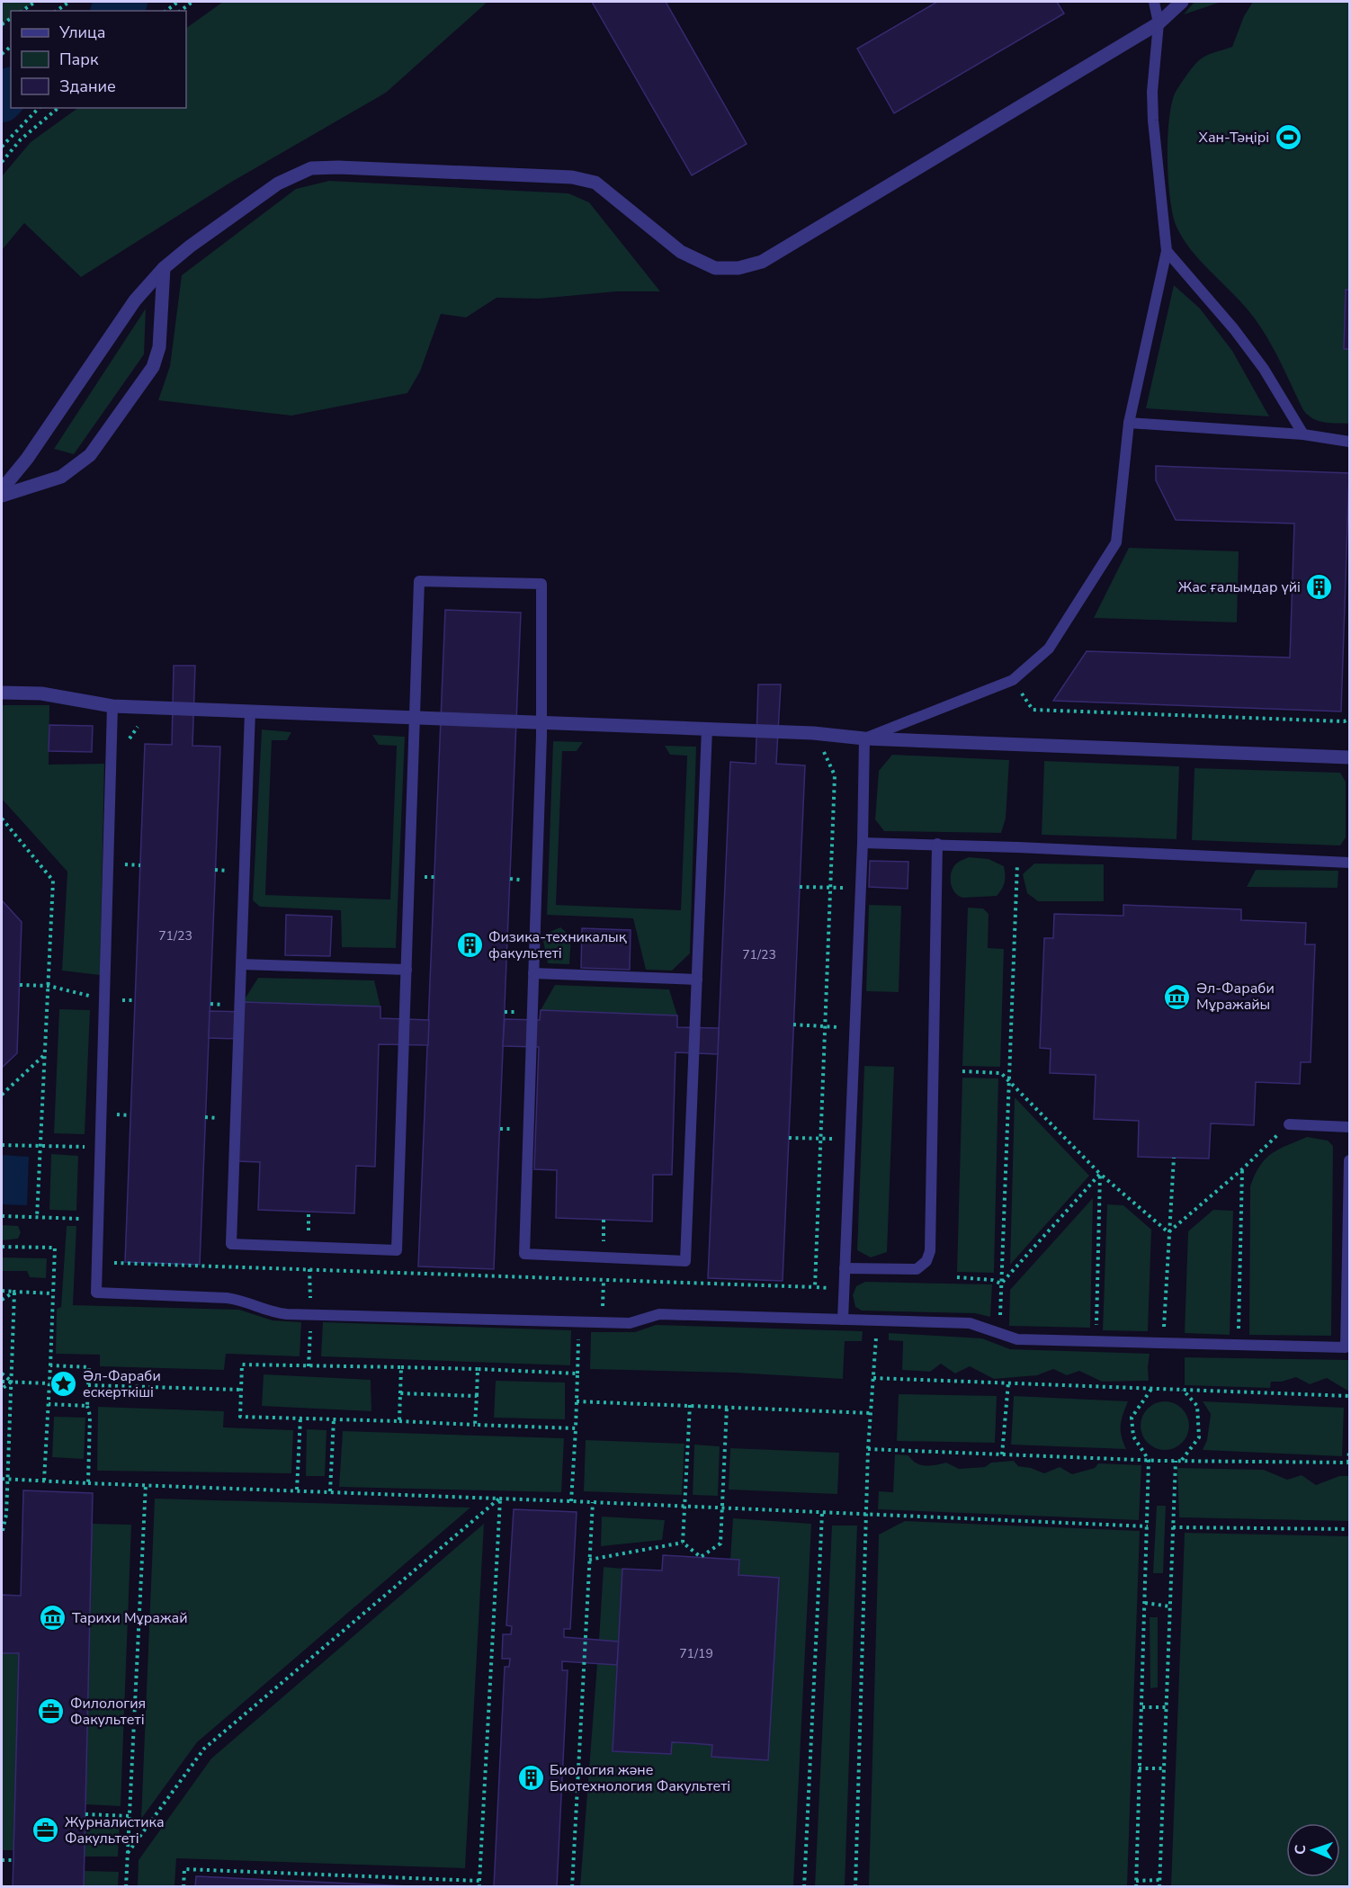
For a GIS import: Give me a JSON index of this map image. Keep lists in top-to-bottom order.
{
  "places": {
    "sports": ["Хан-Тәңірі"],
    "building": ["Жас ғалымдар үйі", "Физика-техникалық факультеті", "Биология және Биотехнология Факультеті"],
    "museum": ["Әл-Фараби Мұражайы", "Тарихи Мұражай"],
    "place": ["Әл-Фараби ескерткіші"],
    "office": ["Филология Факультеті", "Журналистика Факультеті"]
  },
  "house_numbers": ["71/23", "71/23", "71/19"],
  "legend": ["Улица", "Парк", "Здание"],
  "north": "left"
}
